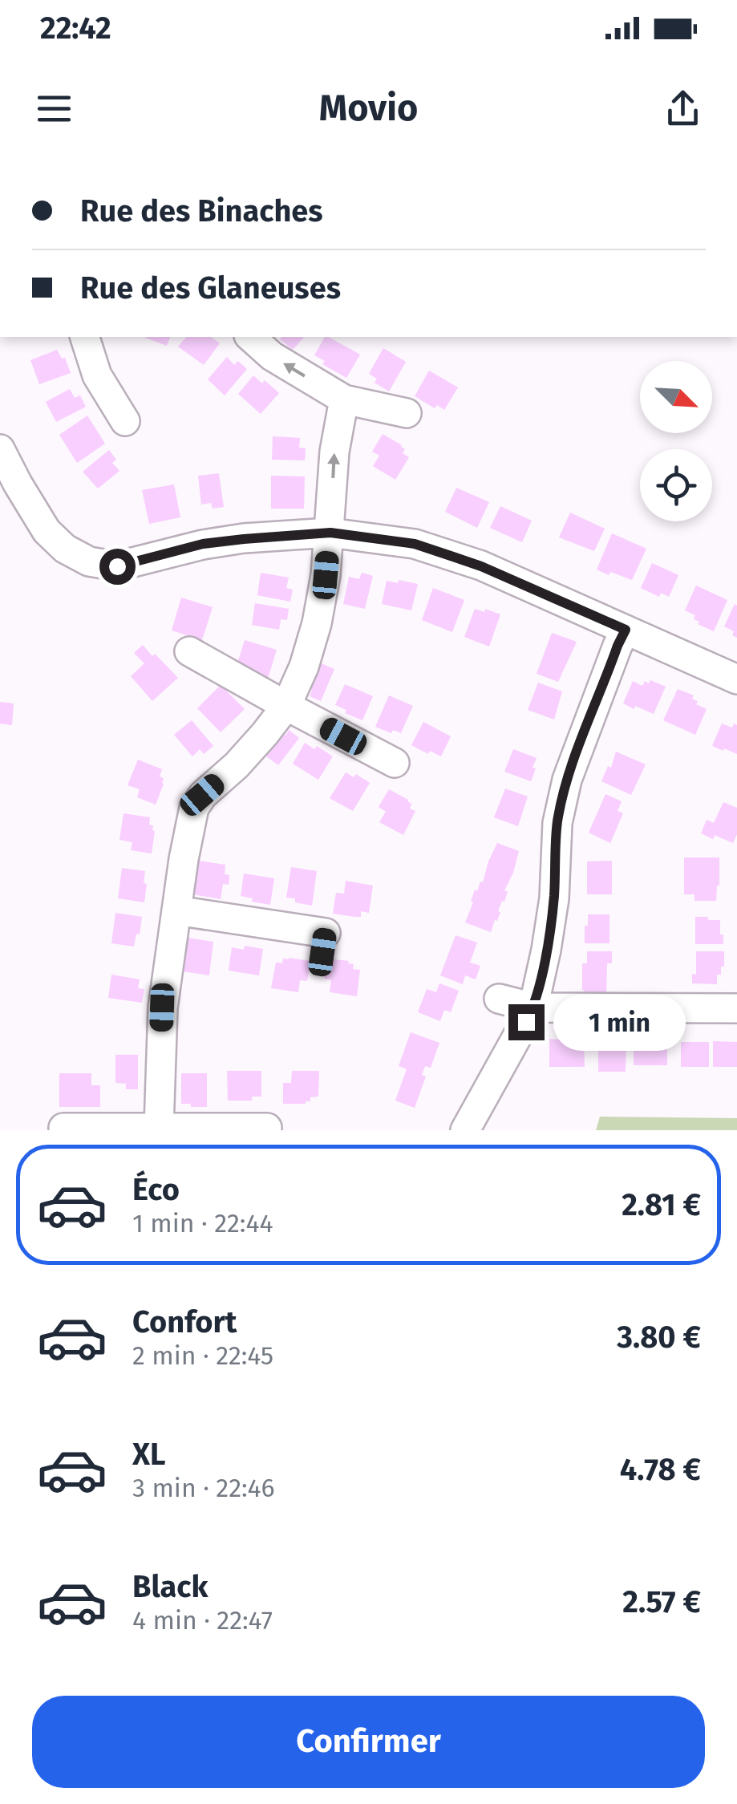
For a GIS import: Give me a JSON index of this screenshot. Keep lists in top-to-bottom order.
{
  "north": "bottom right",
  "page": {
    "status": "22:42",
    "header": "Movio",
    "banner": ["Rue des Binaches", "Rue des Glaneuses"],
    "bubble": "1 min",
    "list": [
      {
        "name": "Éco",
        "note": "1 min · 22:44",
        "value": "2.81 €"
      },
      {
        "name": "Confort",
        "note": "2 min · 22:45",
        "value": "3.80 €"
      },
      {
        "name": "XL",
        "note": "3 min · 22:46",
        "value": "4.78 €"
      },
      {
        "name": "Black",
        "note": "4 min · 22:47",
        "value": "2.57 €"
      }
    ],
    "buttons": "Confirmer"
  }
}
